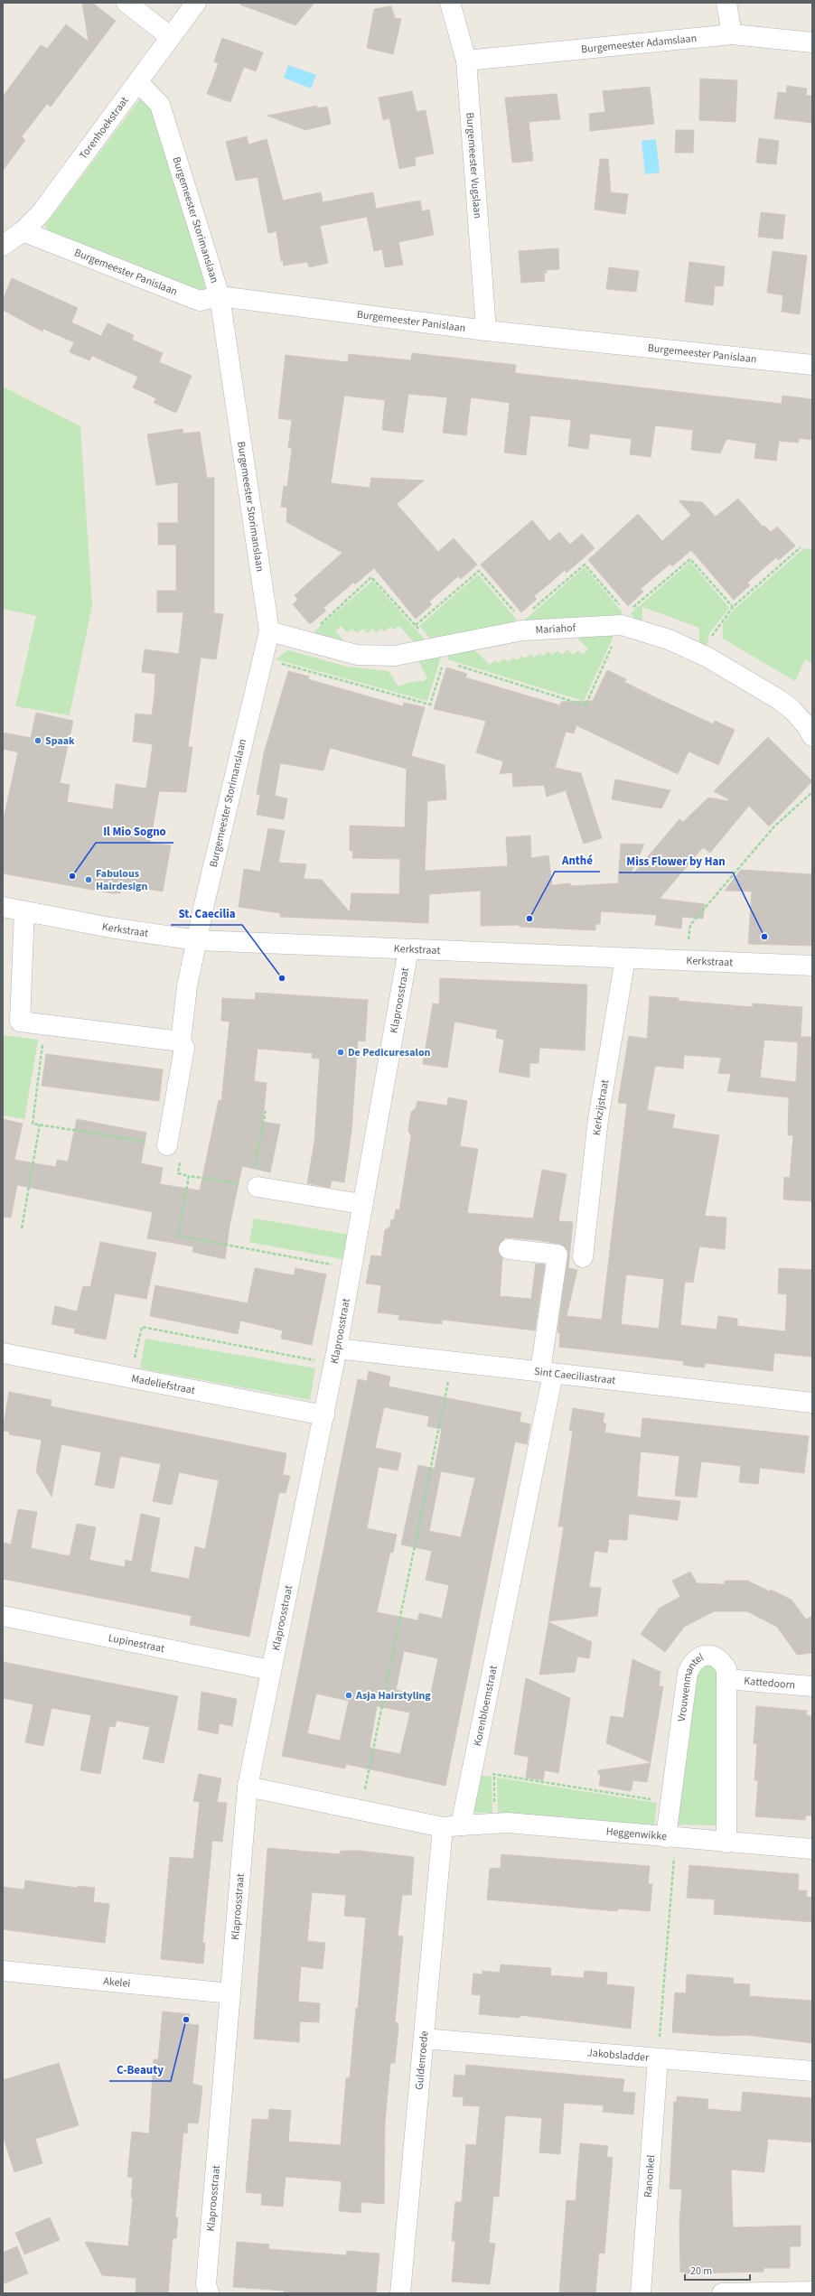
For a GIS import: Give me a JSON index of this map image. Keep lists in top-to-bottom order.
{
  "streets": {
    "street": [
      "Burgemeester Adamslaan",
      "Torenhoekstraat",
      "Burgemeester Vugslaan",
      "Burgemeester Storimanslaan",
      "Burgemeester Panislaan",
      "Mariahof",
      "Kerkstraat",
      "Klaproosstraat",
      "Kerkzijstraat",
      "Sint Caeciliastraat",
      "Madeliefstraat",
      "Lupinestraat",
      "Kattedoorn",
      "Vrouwenmantel",
      "Korenbloemstraat",
      "Heggenwikke",
      "Akelei",
      "Jakobsladder",
      "Guldenroede",
      "Ranonkel"
    ]
  },
  "crossings": [
    ["Burgemeester Adamslaan", "Burgemeester Vugslaan"],
    ["Torenhoekstraat", "Burgemeester Storimanslaan"],
    ["Torenhoekstraat", "Burgemeester Panislaan"],
    ["Burgemeester Vugslaan", "Burgemeester Panislaan"],
    ["Burgemeester Storimanslaan", "Burgemeester Panislaan"],
    ["Burgemeester Storimanslaan", "Mariahof"],
    ["Burgemeester Storimanslaan", "Kerkstraat"],
    ["Kerkstraat", "Klaproosstraat"],
    ["Kerkstraat", "Kerkzijstraat"],
    ["Klaproosstraat", "Sint Caeciliastraat"],
    ["Klaproosstraat", "Madeliefstraat"],
    ["Klaproosstraat", "Lupinestraat"],
    ["Klaproosstraat", "Akelei"],
    ["Sint Caeciliastraat", "Korenbloemstraat"],
    ["Kattedoorn", "Vrouwenmantel"],
    ["Vrouwenmantel", "Heggenwikke"],
    ["Korenbloemstraat", "Heggenwikke"],
    ["Korenbloemstraat", "Guldenroede"],
    ["Heggenwikke", "Guldenroede"],
    ["Jakobsladder", "Guldenroede"],
    ["Jakobsladder", "Ranonkel"]
  ],
  "places": [
    "Spaak",
    "Il Mio Sogno",
    "Fabulous Hairdesign",
    "Anthé",
    "Miss Flower by Han",
    "St. Caecilia",
    "De Pedicuresalon",
    "Asja Hairstyling",
    "C-Beauty"
  ],
  "scale_bar": "20 m"
}
